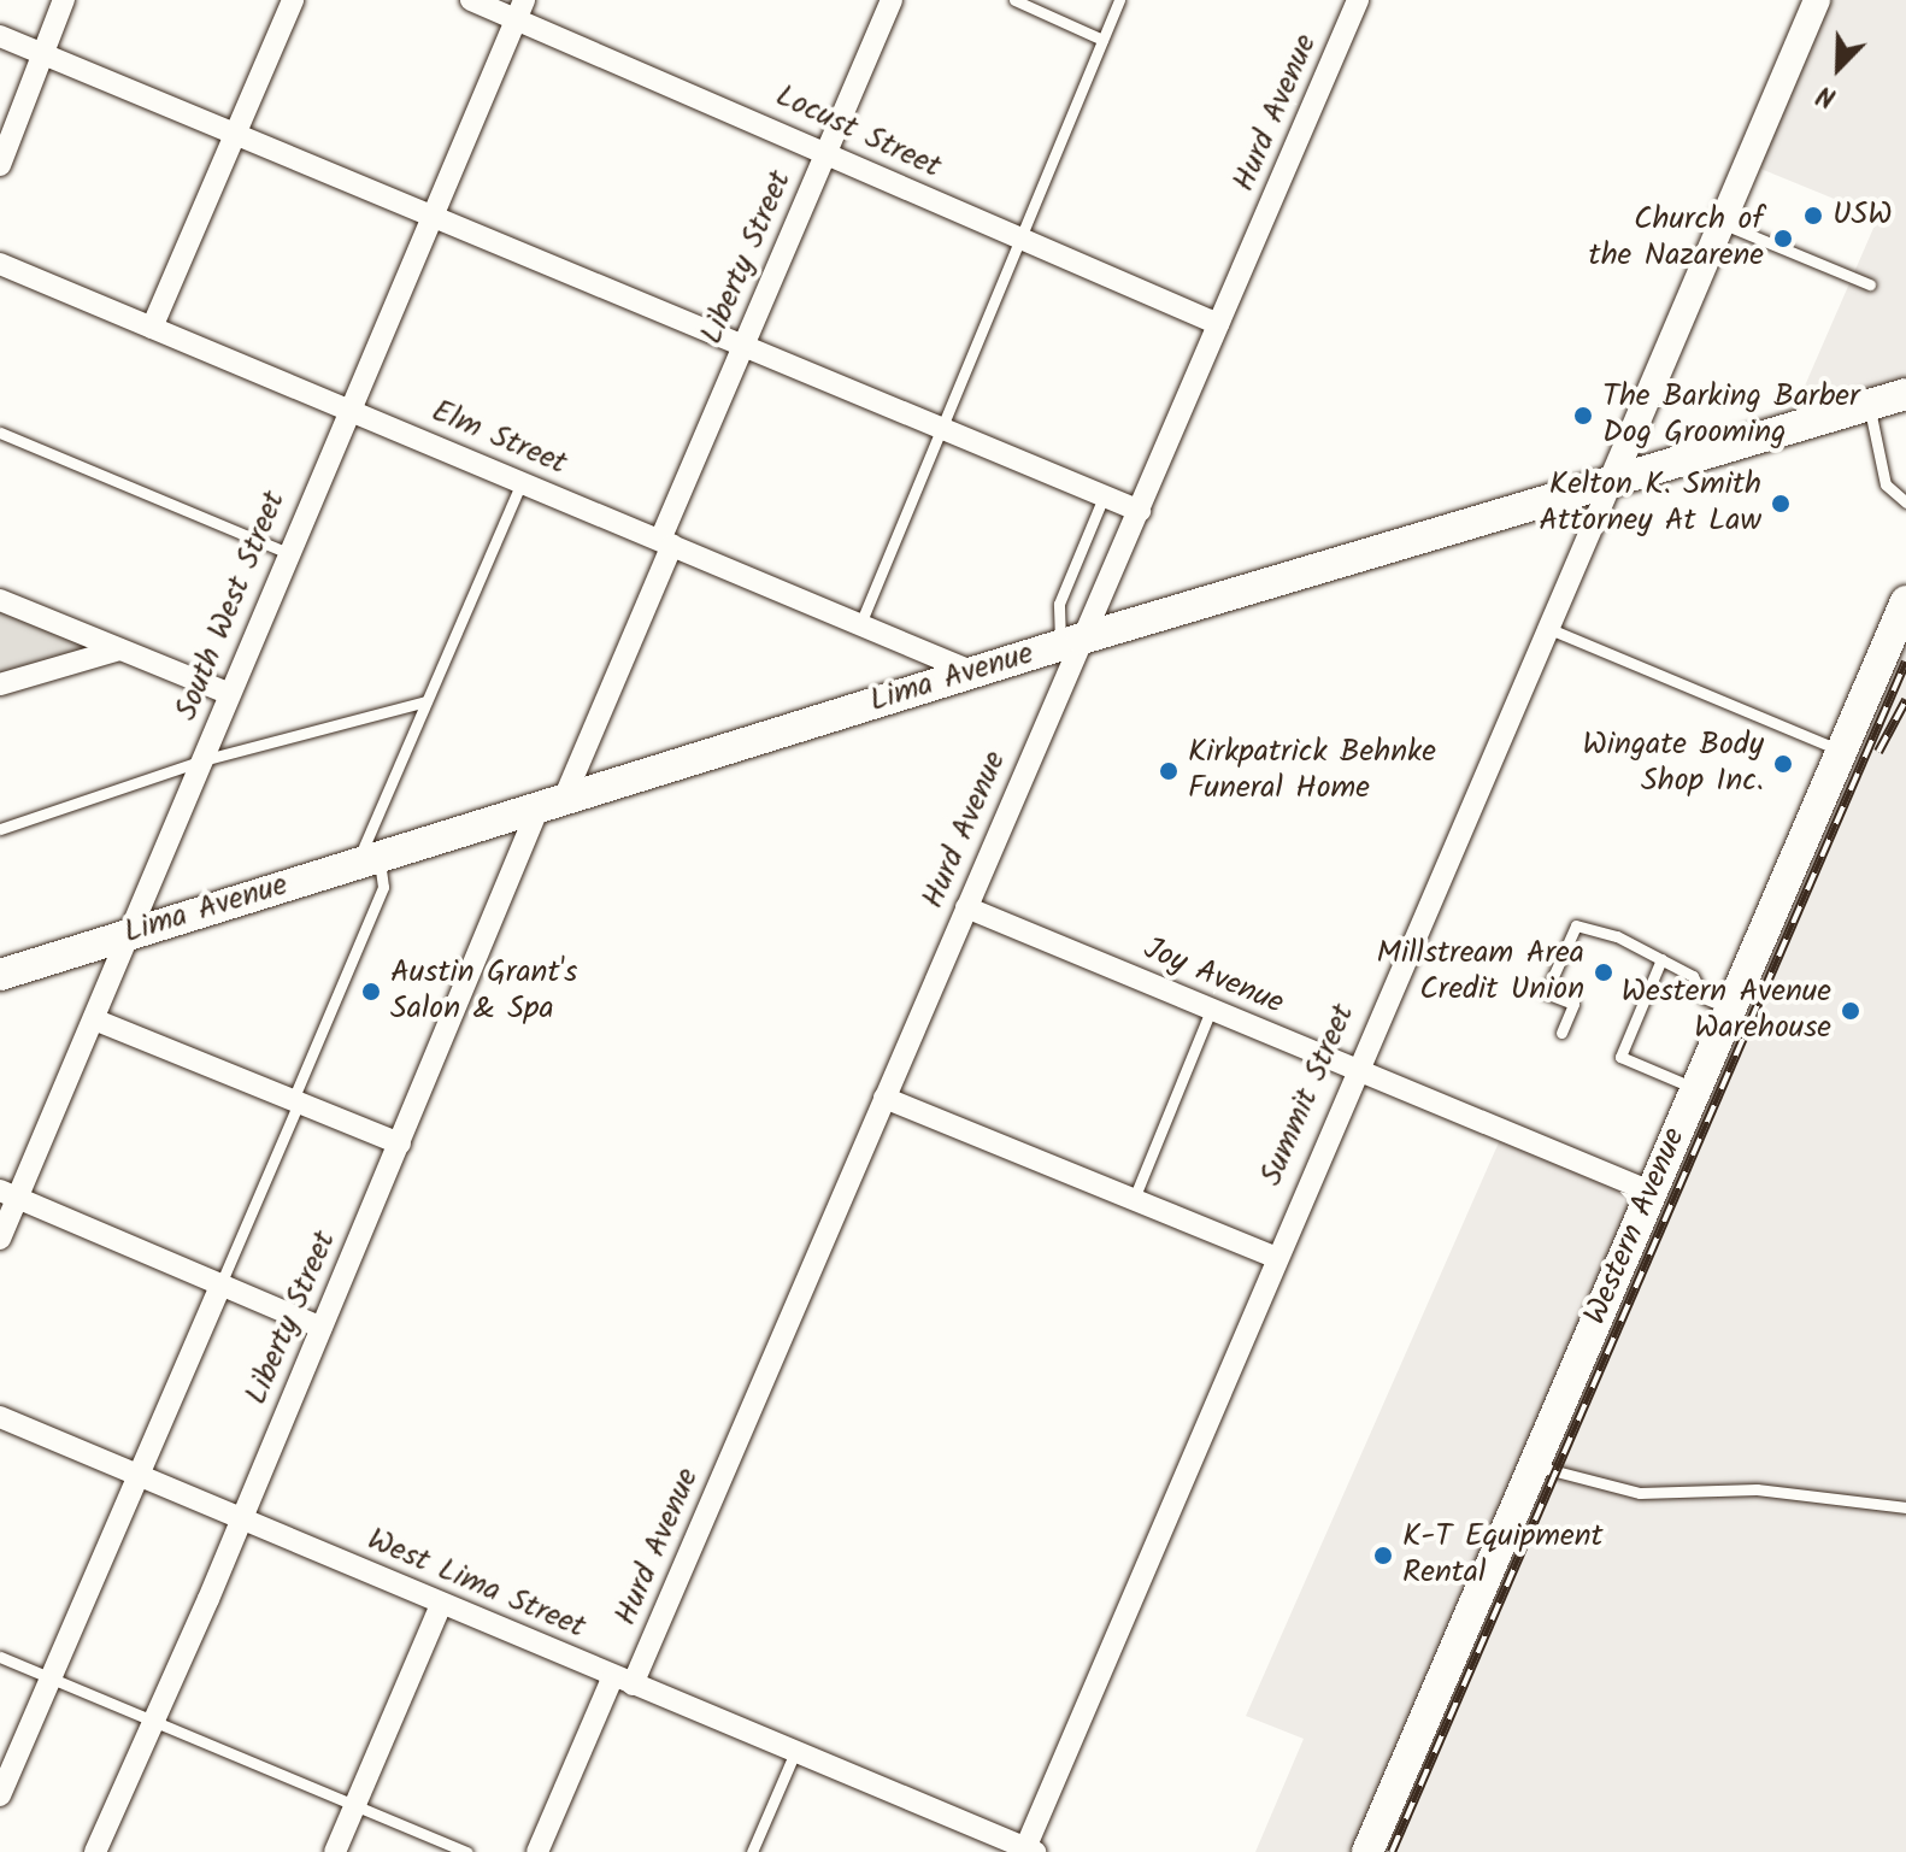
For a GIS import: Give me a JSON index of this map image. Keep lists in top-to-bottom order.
{
  "streets": {
    "main road": ["Lima Avenue", "Western Avenue"],
    "street": [
      "Hurd Avenue",
      "Locust Street",
      "Liberty Street",
      "Elm Street",
      "South West Street",
      "Joy Avenue",
      "Summit Street",
      "West Lima Street"
    ]
  },
  "crossings": [
    ["Hurd Avenue", "Locust Street"],
    ["Hurd Avenue", "Lima Avenue"],
    ["Hurd Avenue", "Joy Avenue"],
    ["Hurd Avenue", "West Lima Street"],
    ["Locust Street", "Liberty Street"],
    ["Locust Street", "South West Street"],
    ["Liberty Street", "Elm Street"],
    ["Liberty Street", "Lima Avenue"],
    ["Liberty Street", "West Lima Street"],
    ["Elm Street", "South West Street"],
    ["Elm Street", "Lima Avenue"],
    ["South West Street", "Lima Avenue"],
    ["Lima Avenue", "Summit Street"],
    ["Joy Avenue", "Summit Street"],
    ["Joy Avenue", "Western Avenue"],
    ["Summit Street", "West Lima Street"]
  ],
  "places": [
    "USW",
    "Church of the Nazarene",
    "The Barking Barber Dog Grooming",
    "Kelton K. Smith Attorney At Law",
    "Wingate Body Shop Inc.",
    "Kirkpatrick Behnke Funeral Home",
    "Millstream Area Credit Union",
    "Austin Grant's Salon & Spa",
    "Western Avenue Warehouse",
    "K-T Equipment Rental"
  ],
  "north": "bottom left"
}
